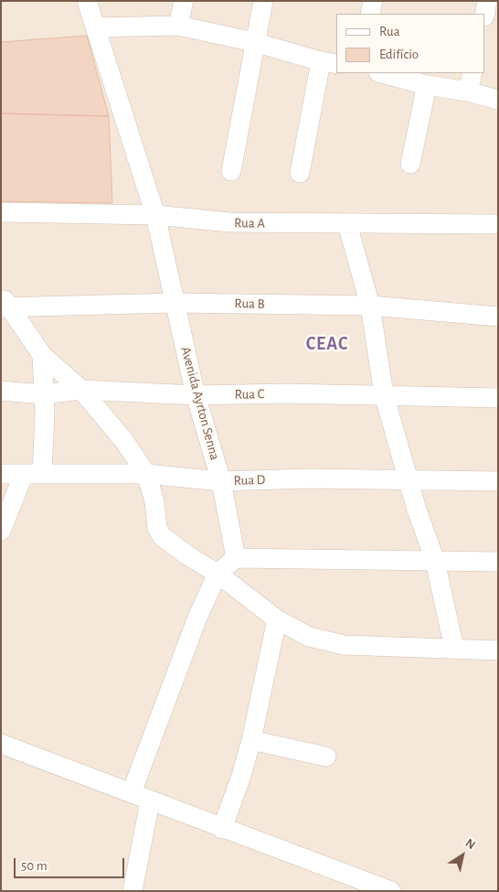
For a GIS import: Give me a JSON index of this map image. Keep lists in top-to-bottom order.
{
  "streets": {
    "street": [
      "Rua A",
      "Rua B",
      "Rua C",
      "Avenida Ayrton Senna",
      "Rua D"
    ]
  },
  "crossings": [
    ["Rua A", "Avenida Ayrton Senna"],
    ["Rua B", "Avenida Ayrton Senna"],
    ["Rua C", "Avenida Ayrton Senna"],
    ["Avenida Ayrton Senna", "Rua D"]
  ],
  "districts": ["CEAC"],
  "legend": ["Rua", "Edifício"],
  "scale_bar": "50 m",
  "north": "top right"
}
